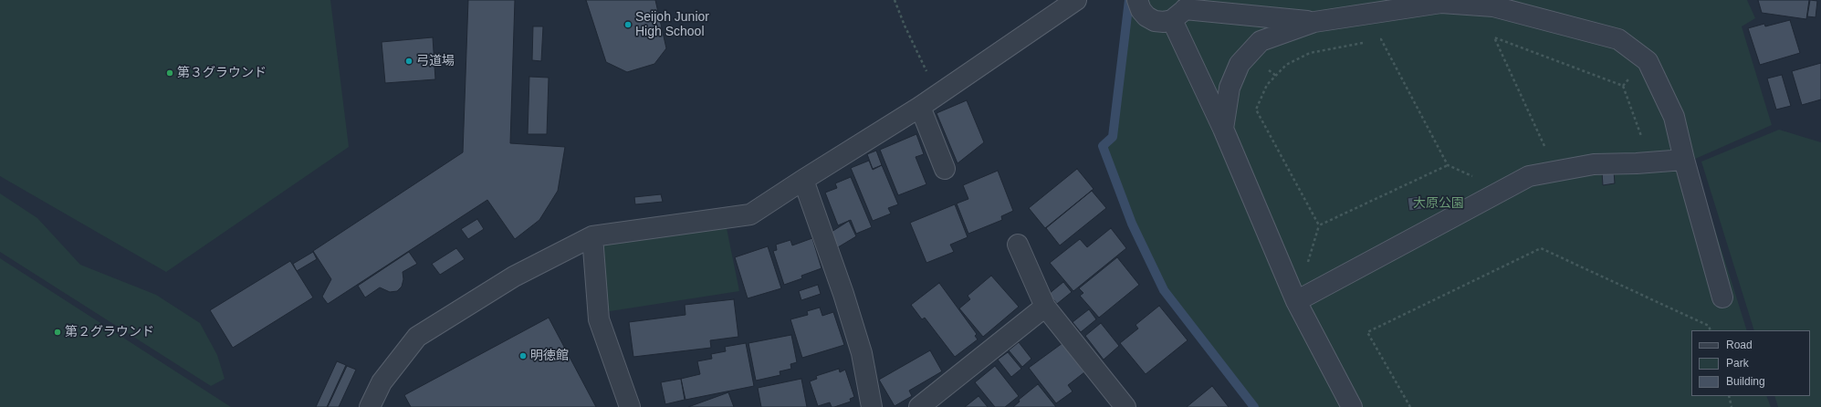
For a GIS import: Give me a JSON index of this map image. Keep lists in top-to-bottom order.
{
  "parks": ["大原公園"],
  "places": [
    "Seijoh Junior High School",
    "弓道場",
    "第３グラウンド",
    "第２グラウンド",
    "明徳館"
  ],
  "legend": ["Road", "Park", "Building"]
}
